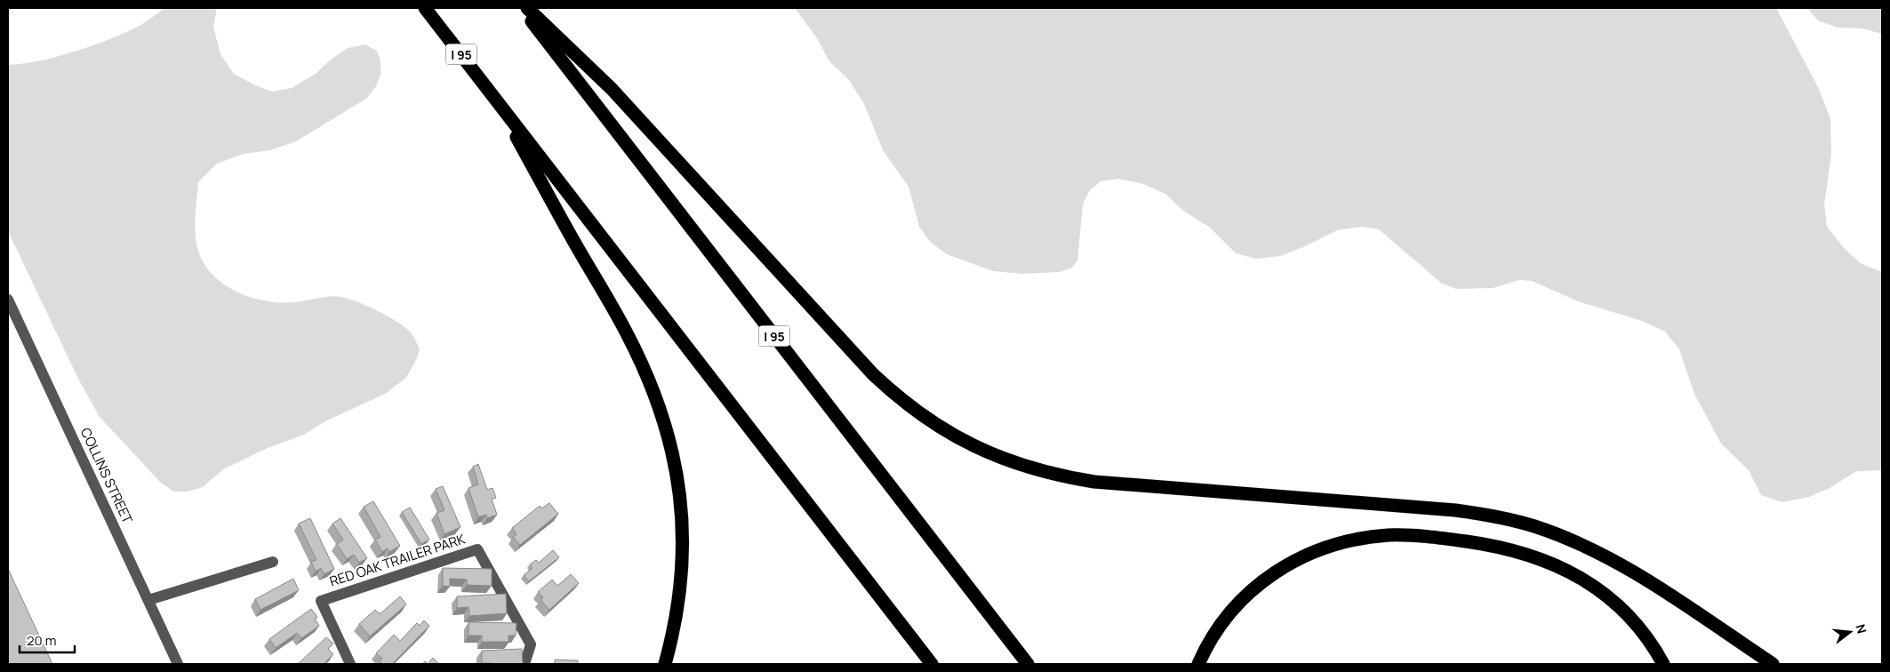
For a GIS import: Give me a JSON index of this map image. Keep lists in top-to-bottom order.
{
  "streets": {
    "highway": ["I 95"],
    "street": ["COLLINS STREET", "RED OAK TRAILER PARK"]
  },
  "scale_bar": "20 m",
  "north": "right"
}
